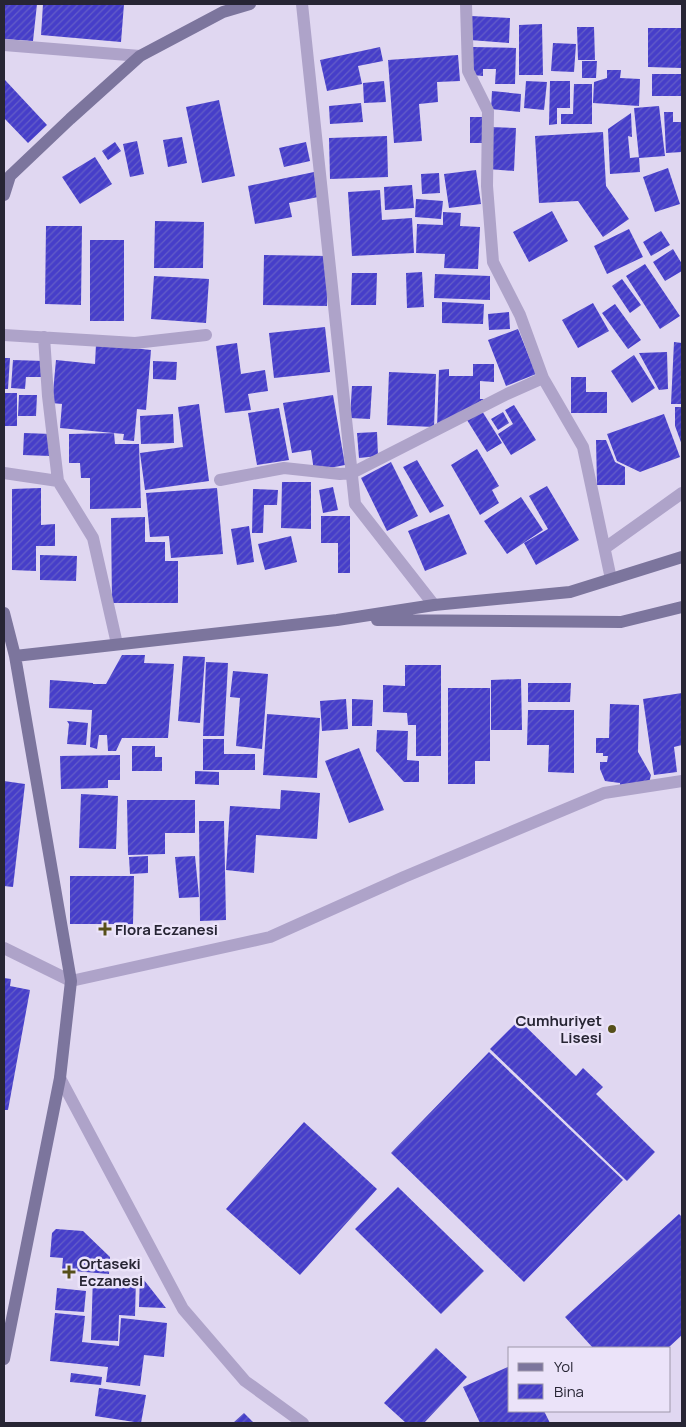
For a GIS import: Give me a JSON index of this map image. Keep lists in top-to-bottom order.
{
  "places": {
    "health": ["Flora Eczanesi", "Ortaseki Eczanesi"],
    "other": ["Cumhuriyet Lisesi"]
  },
  "legend": ["Yol", "Bina"]
}
